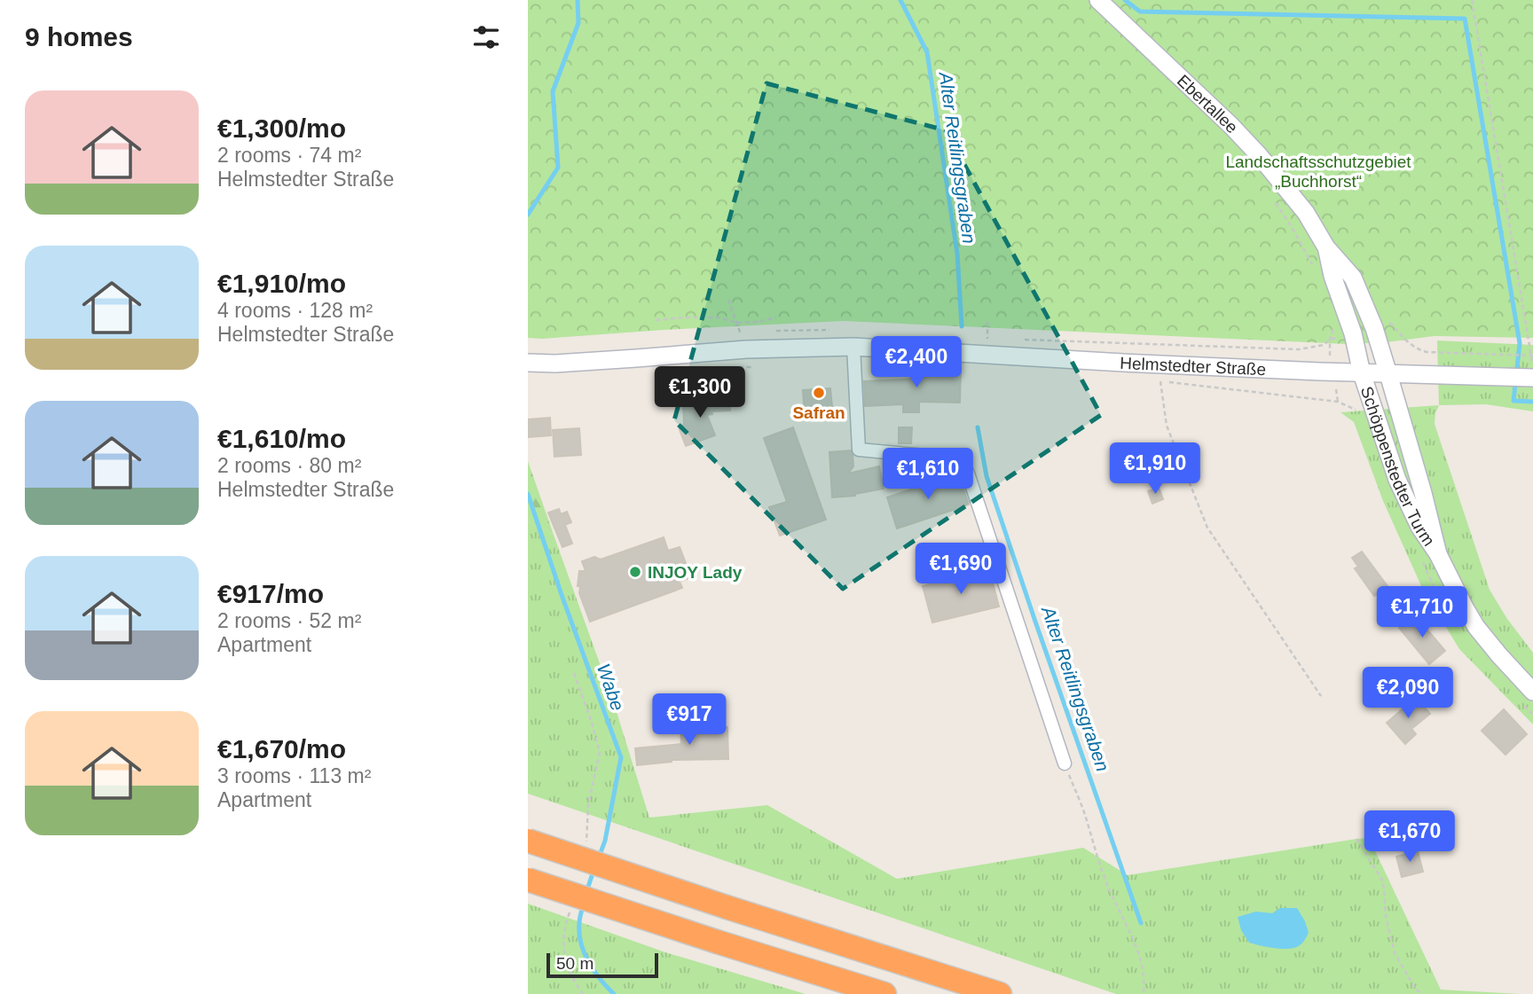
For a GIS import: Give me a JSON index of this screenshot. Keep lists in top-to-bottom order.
{
  "streets": {
    "main road": ["Ebertallee", "Helmstedter Straße", "Schöppenstedter Turm"]
  },
  "crossings": [
    ["Ebertallee", "Helmstedter Straße"],
    ["Ebertallee", "Schöppenstedter Turm"],
    ["Helmstedter Straße", "Schöppenstedter Turm"]
  ],
  "water": ["Alter Reitlingsgraben", "Wabe"],
  "parks": ["Landschaftsschutzgebiet „Buchhorst“"],
  "places": ["Safran", "INJOY Lady"],
  "scale_bar": "50 m",
  "page": {
    "heading": "9 homes",
    "list": [
      {
        "name": "€1,300/mo",
        "note": "2 rooms · 74 m² · Helmstedter Straße"
      },
      {
        "name": "€1,910/mo",
        "note": "4 rooms · 128 m² · Helmstedter Straße"
      },
      {
        "name": "€1,610/mo",
        "note": "2 rooms · 80 m² · Helmstedter Straße"
      },
      {
        "name": "€917/mo",
        "note": "2 rooms · 52 m² · Apartment"
      },
      {
        "name": "€1,670/mo",
        "note": "3 rooms · 113 m² · Apartment"
      }
    ],
    "price": [
      "€2,400",
      "€1,300",
      "€1,910",
      "€1,610",
      "€1,690",
      "€1,710",
      "€2,090",
      "€917",
      "€1,670"
    ],
    "scale": "50 m"
  }
}
